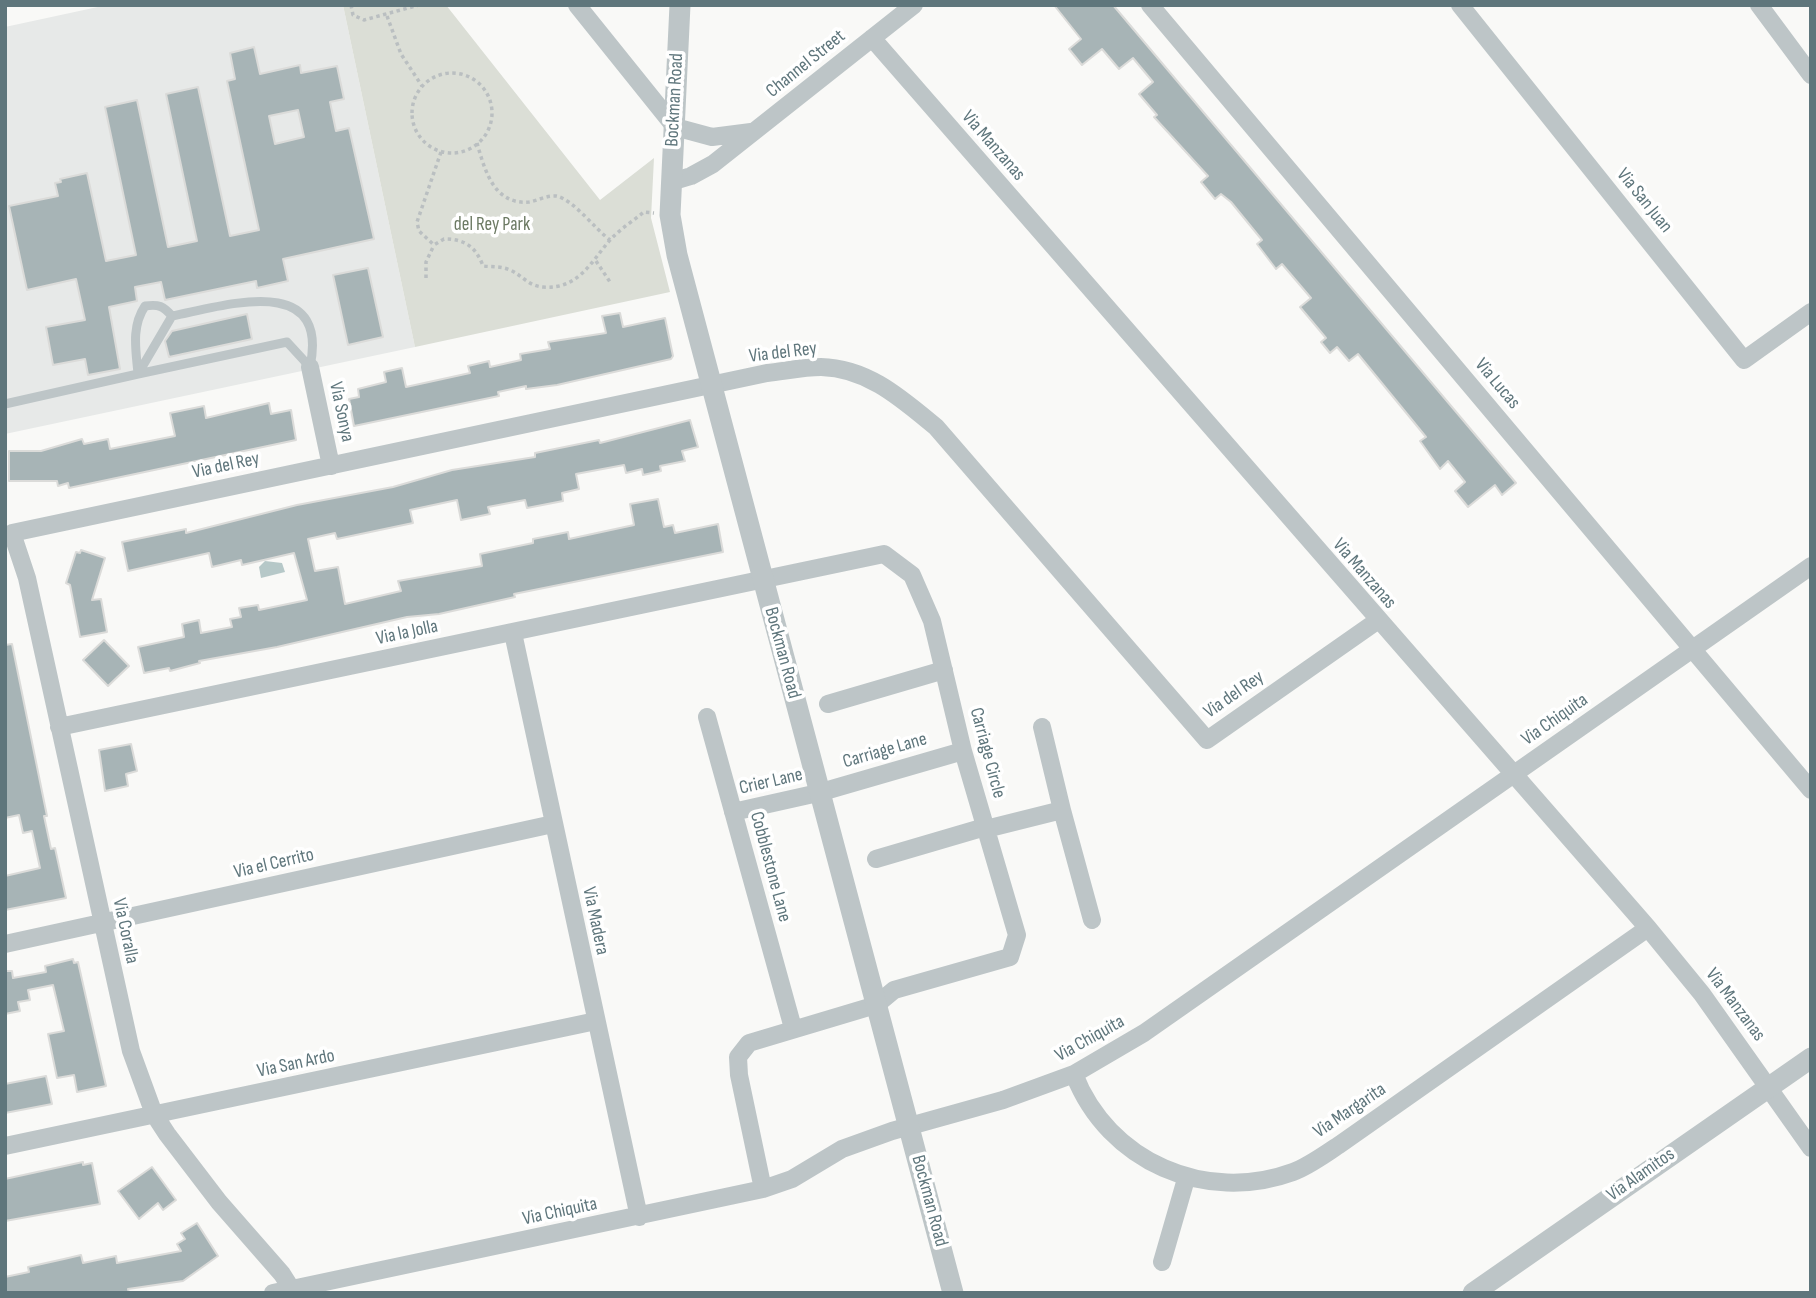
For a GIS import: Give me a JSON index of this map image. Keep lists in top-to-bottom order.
{
  "streets": {
    "street": [
      "Channel Street",
      "Bockman Road",
      "Via Manzanas",
      "Via San Juan",
      "Via del Rey",
      "Via Lucas",
      "Via Sonya",
      "Via la Jolla",
      "Via Chiquita",
      "Carriage Lane",
      "Carriage Circle",
      "Crier Lane",
      "Via el Cerrito",
      "Cobblestone Lane",
      "Via Madera",
      "Via Coralla",
      "Via San Ardo",
      "Via Margarita",
      "Via Alamitos"
    ]
  },
  "crossings": [
    ["Channel Street", "Bockman Road"],
    ["Channel Street", "Via Manzanas"],
    ["Bockman Road", "Via del Rey"],
    ["Bockman Road", "Via la Jolla"],
    ["Bockman Road", "Via Chiquita"],
    ["Bockman Road", "Carriage Lane"],
    ["Bockman Road", "Carriage Circle"],
    ["Bockman Road", "Crier Lane"],
    ["Via Manzanas", "Via del Rey"],
    ["Via Manzanas", "Via Chiquita"],
    ["Via Manzanas", "Via Margarita"],
    ["Via Manzanas", "Via Alamitos"],
    ["Via del Rey", "Via Sonya"],
    ["Via del Rey", "Via Coralla"],
    ["Via Lucas", "Via Chiquita"],
    ["Via la Jolla", "Carriage Circle"],
    ["Via la Jolla", "Via Madera"],
    ["Via la Jolla", "Via Coralla"],
    ["Via Chiquita", "Via Madera"],
    ["Via Chiquita", "Via Coralla"],
    ["Via Chiquita", "Via Margarita"],
    ["Carriage Lane", "Carriage Circle"],
    ["Carriage Lane", "Crier Lane"],
    ["Crier Lane", "Cobblestone Lane"],
    ["Via el Cerrito", "Via Madera"],
    ["Via el Cerrito", "Via Coralla"],
    ["Via Madera", "Via San Ardo"],
    ["Via Coralla", "Via San Ardo"]
  ],
  "parks": ["del Rey Park"]
}
